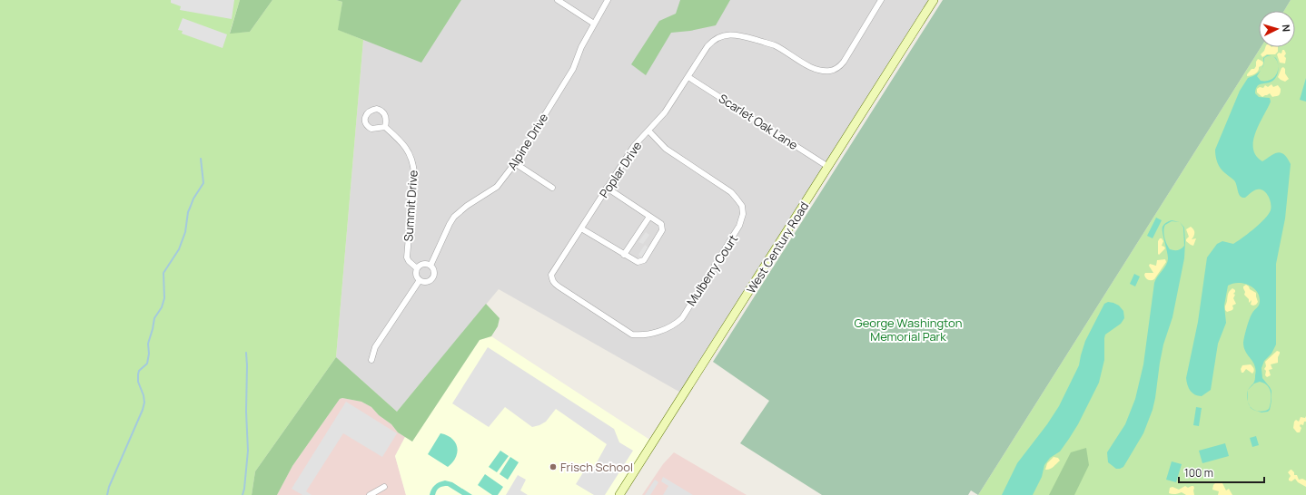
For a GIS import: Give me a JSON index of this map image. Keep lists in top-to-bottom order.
{
  "streets": {
    "main road": ["West Century Road"],
    "street": [
      "Scarlet Oak Lane",
      "Alpine Drive",
      "Poplar Drive",
      "Summit Drive",
      "Mulberry Court"
    ]
  },
  "crossings": [
    ["Scarlet Oak Lane", "Poplar Drive"],
    ["Scarlet Oak Lane", "West Century Road"],
    ["Alpine Drive", "Summit Drive"],
    ["Poplar Drive", "Mulberry Court"]
  ],
  "parks": ["George Washington Memorial Park"],
  "places": ["Frisch School"],
  "scale_bar": "100 m",
  "north": "right"
}
